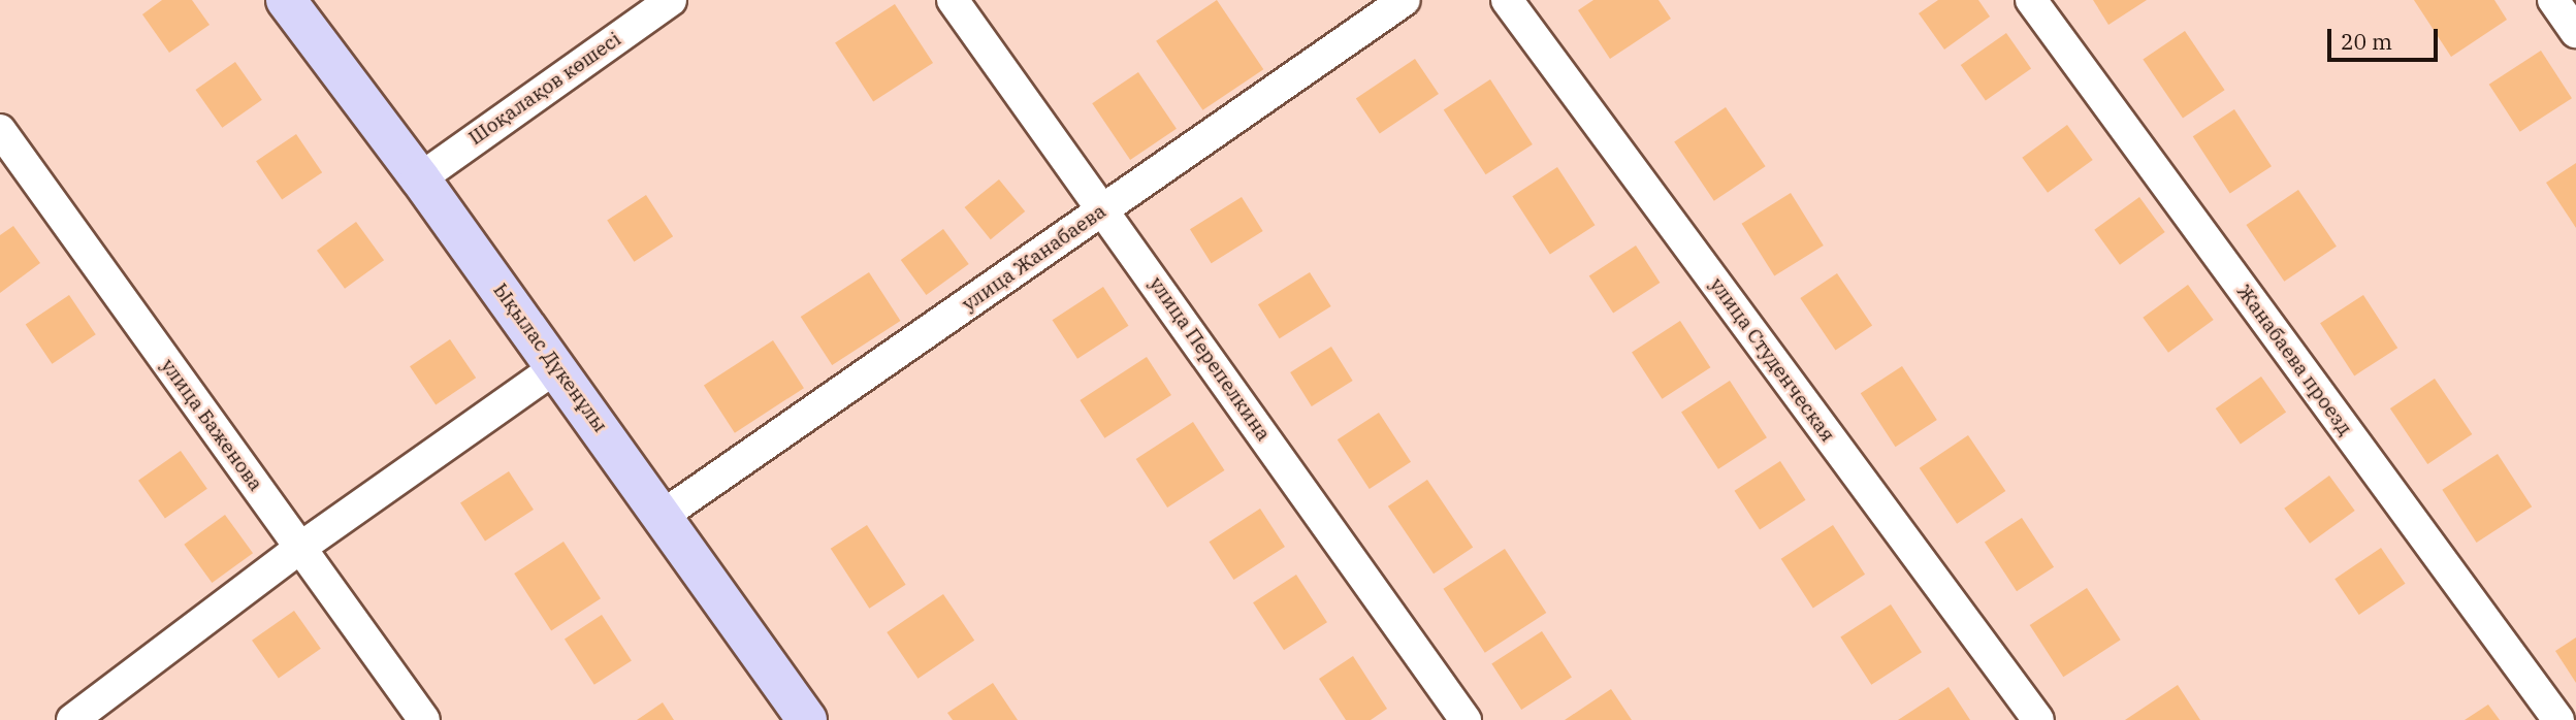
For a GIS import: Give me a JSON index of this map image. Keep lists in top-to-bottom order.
{
  "streets": {
    "street": [
      "Шоқалақов көшесі",
      "улица Жанабаева",
      "Ықылас Дүкенұлы",
      "улица Перепелкина",
      "улица Студенческая",
      "Жанабаева проезд",
      "улица Баженова"
    ]
  },
  "crossings": [
    ["Шоқалақов көшесі", "Ықылас Дүкенұлы"],
    ["улица Жанабаева", "Ықылас Дүкенұлы"],
    ["улица Жанабаева", "улица Перепелкина"]
  ],
  "scale_bar": "20 m"
}
